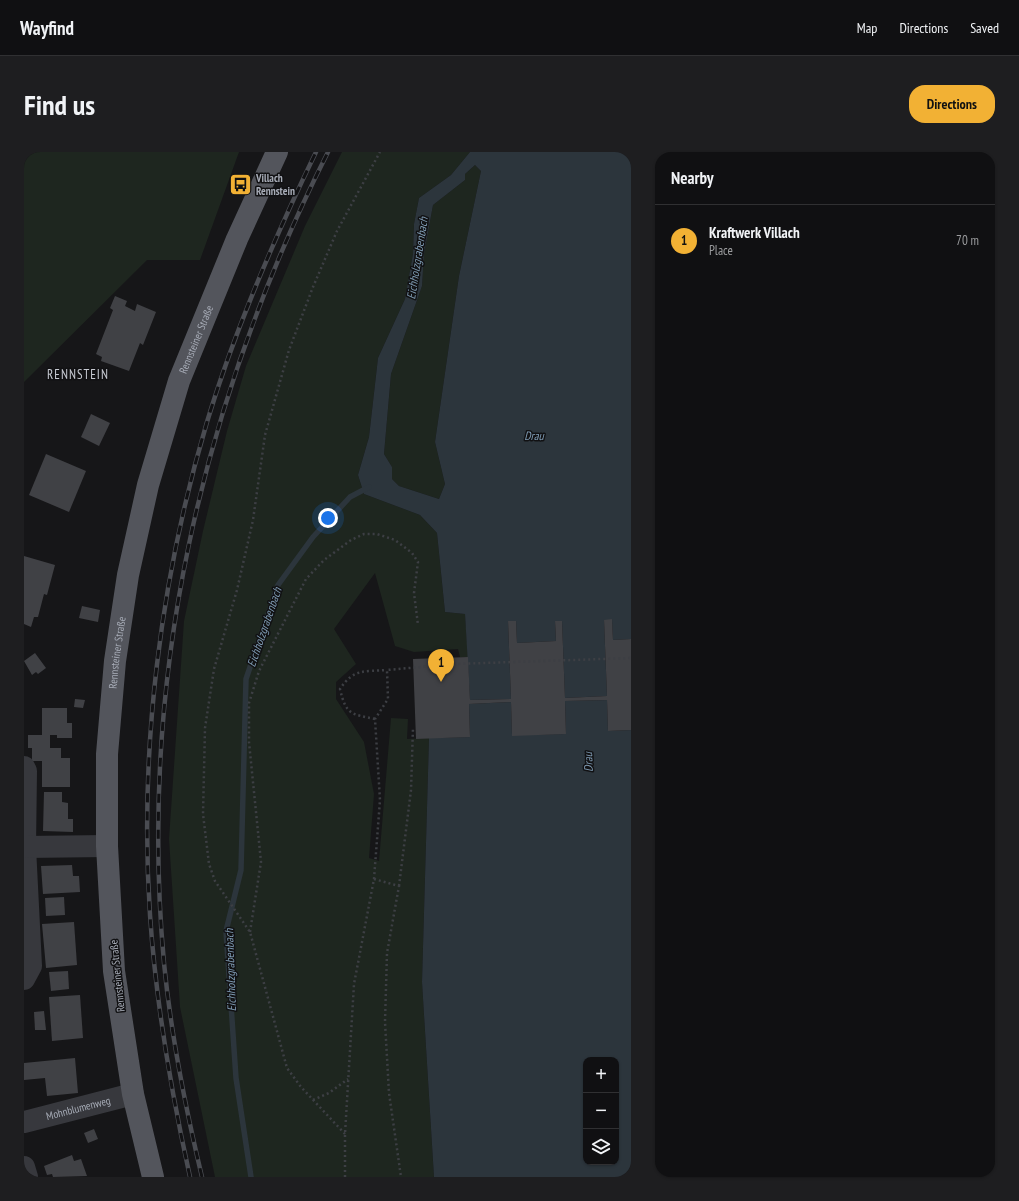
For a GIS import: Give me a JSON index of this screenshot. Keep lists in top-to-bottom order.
{
  "streets": {
    "main road": ["Rennsteiner Straße"],
    "street": ["Mohnblumenweg"]
  },
  "crossings": [
    ["Rennsteiner Straße", "Mohnblumenweg"]
  ],
  "districts": ["RENNSTEIN"],
  "water": ["Eichholzgrabenbach", "Drau"],
  "places": {
    "bus stop": ["Villach Rennstein"]
  },
  "page": {
    "header": "Wayfind",
    "nav": ["Map", "Directions", "Saved"],
    "buttons": "Directions",
    "title": "Find us",
    "heading": "Nearby",
    "list": [
      {
        "mark": "1",
        "name": "Kraftwerk Villach",
        "note": "Place",
        "value": "70 m"
      }
    ],
    "pins": "1",
    "map_buttons": ["+", "−"]
  }
}
